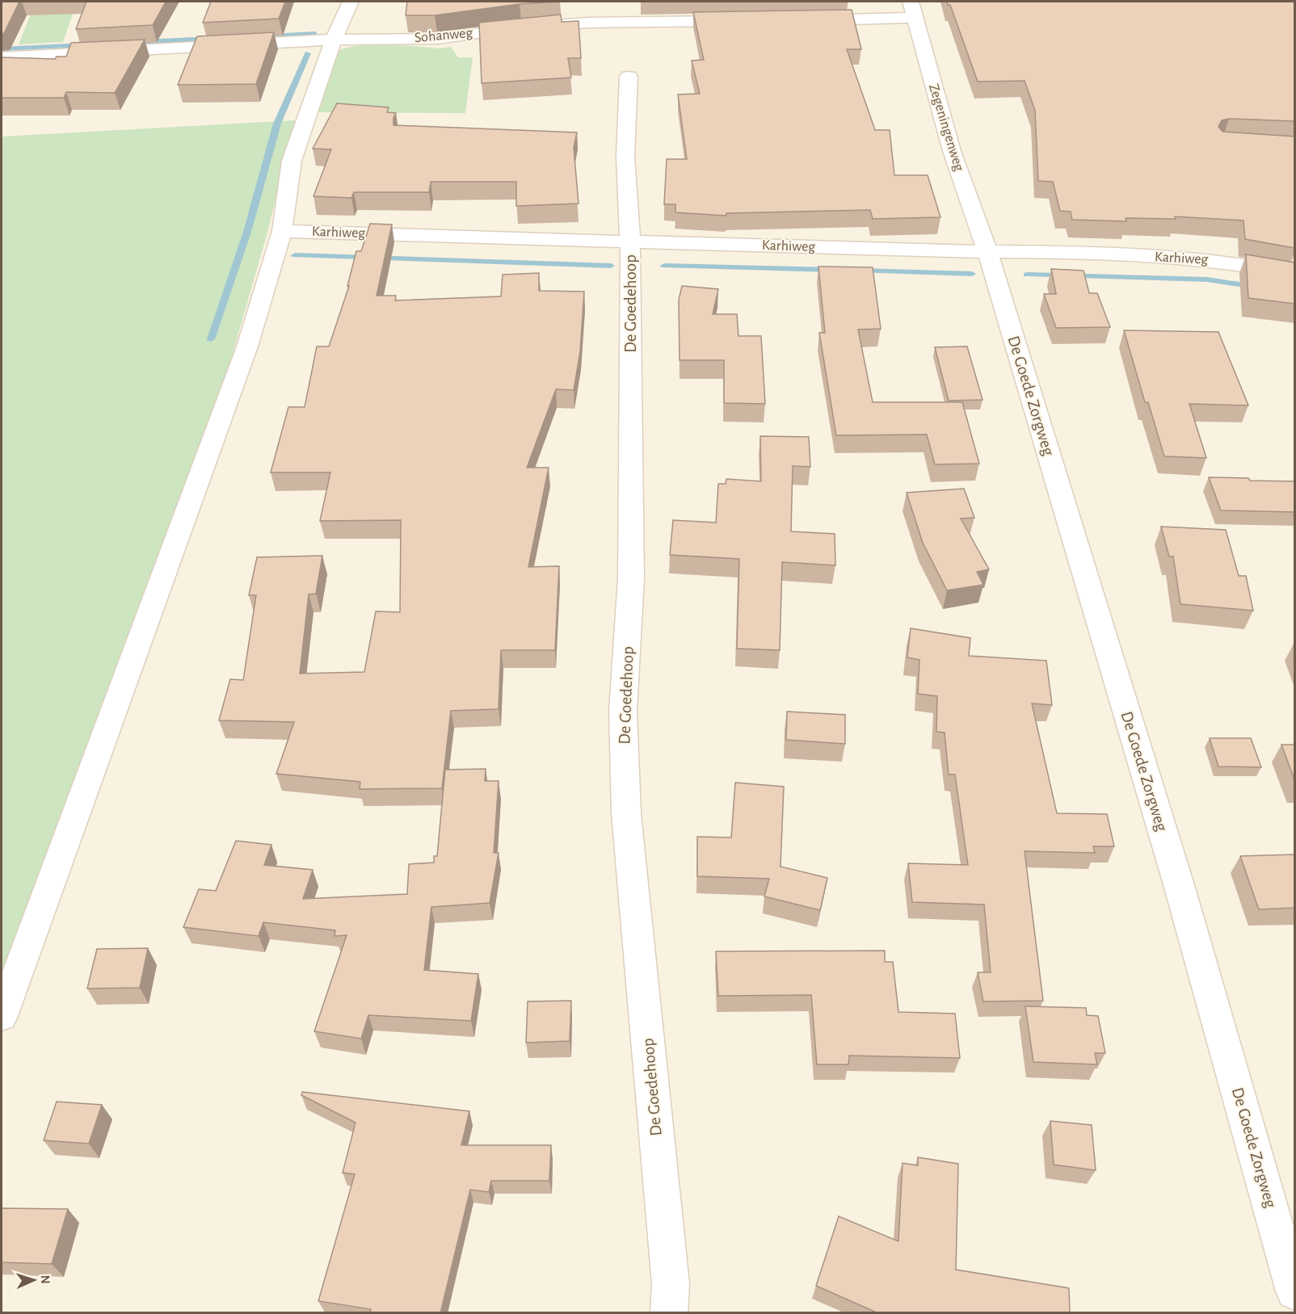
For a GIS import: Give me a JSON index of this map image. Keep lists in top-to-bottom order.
{
  "streets": {
    "street": [
      "Sohanweg",
      "Zegeningenweg",
      "Karhiweg",
      "De Goedehoop",
      "De Goede Zorgweg"
    ]
  },
  "crossings": [
    ["Zegeningenweg", "Karhiweg"],
    ["Zegeningenweg", "De Goede Zorgweg"],
    ["Karhiweg", "De Goedehoop"],
    ["Karhiweg", "De Goede Zorgweg"]
  ],
  "north": "right"
}
